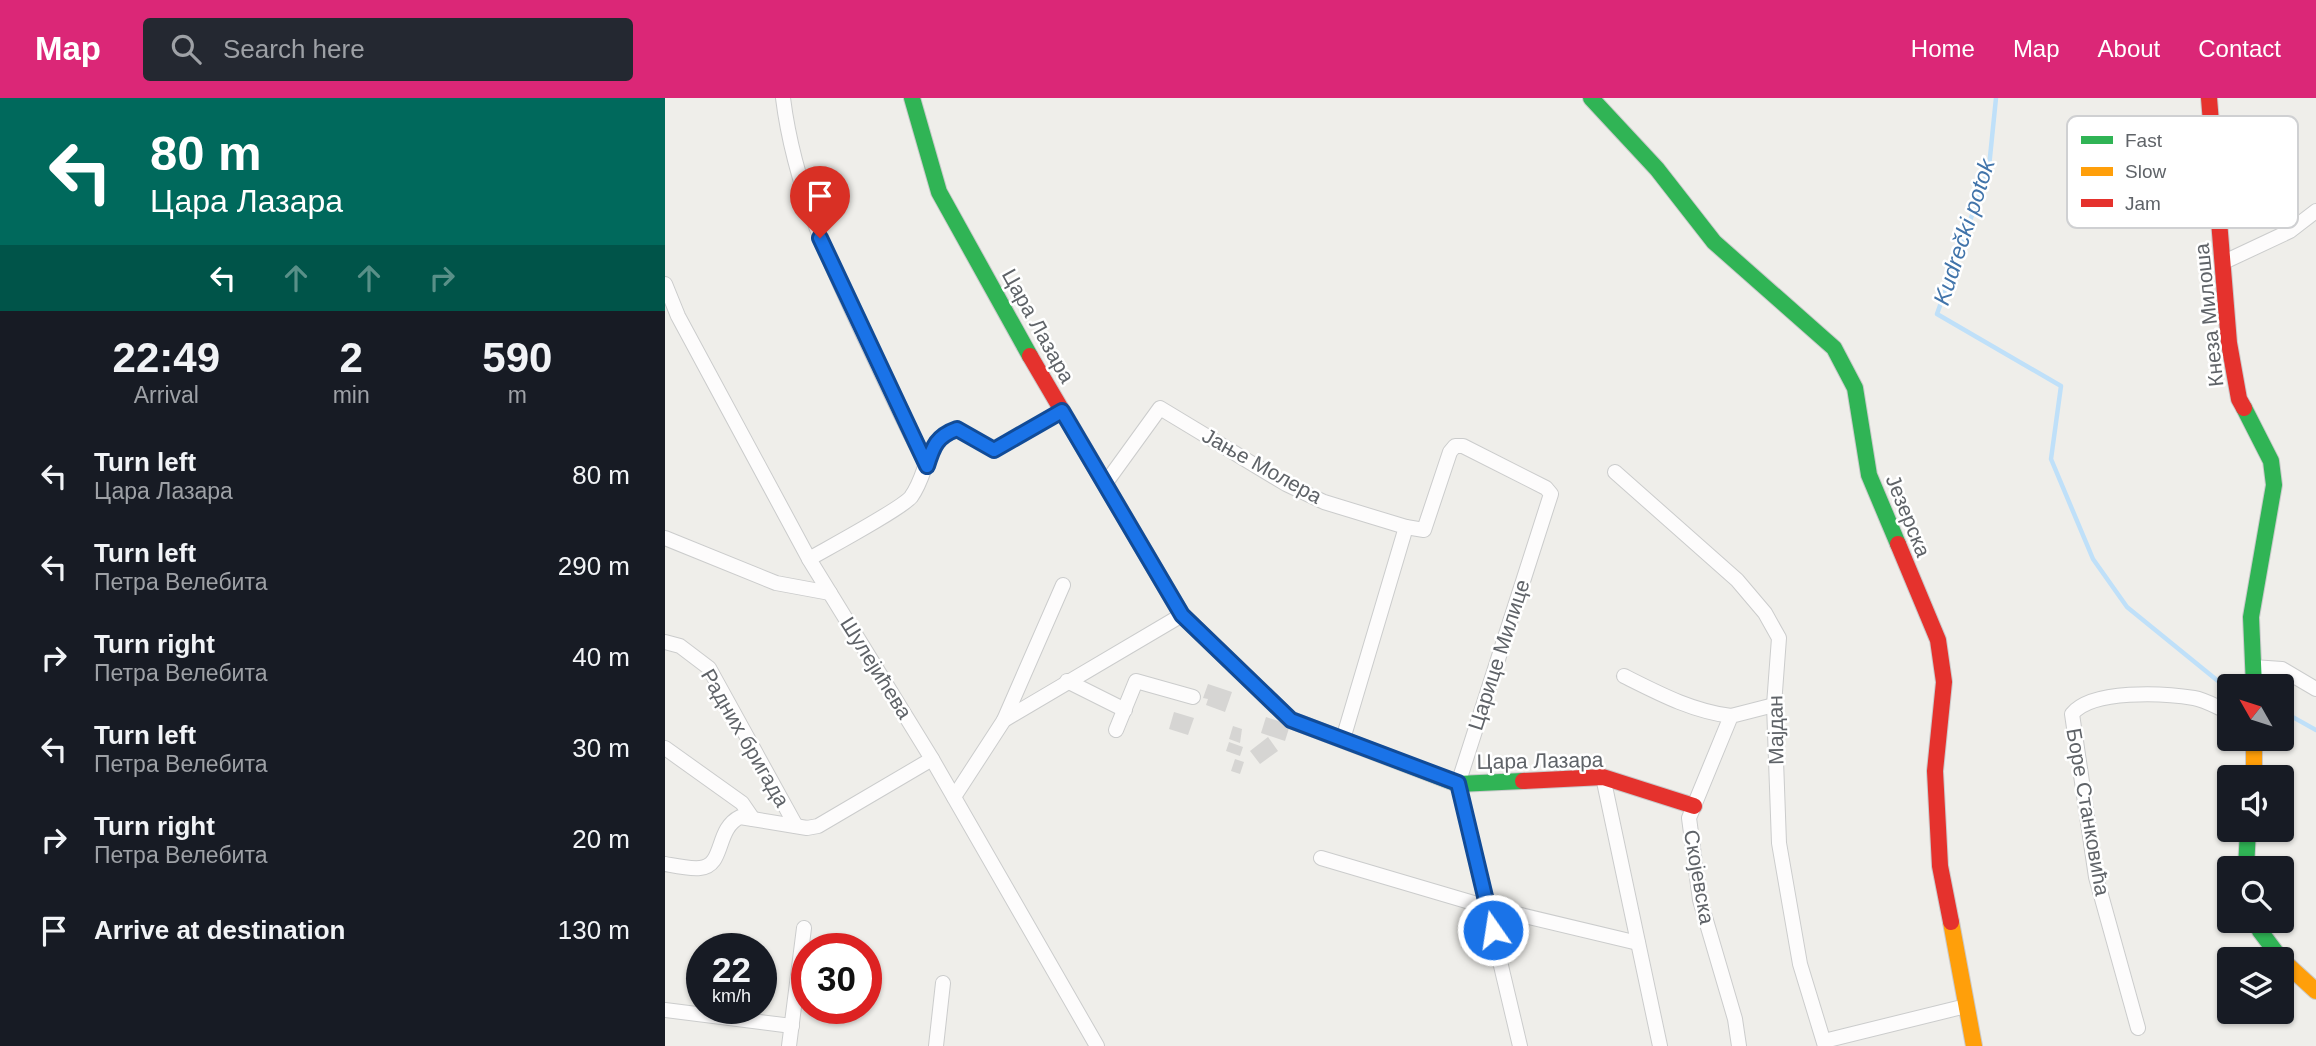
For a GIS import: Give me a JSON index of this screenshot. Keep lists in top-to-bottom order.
{
  "streets": {
    "street": [
      "Кнеза Милоша",
      "Цара Лазара",
      "Јање Молера",
      "Језерска",
      "Царице Милице",
      "Шулејићева",
      "Мајдан",
      "Радних бригада",
      "Боре Станковића",
      "Скојевска"
    ]
  },
  "crossings": [
    ["Цара Лазара", "Јање Молера"],
    ["Цара Лазара", "Царице Милице"],
    ["Цара Лазара", "Скојевска"],
    ["Јање Молера", "Царице Милице"],
    ["Шулејићева", "Радних бригада"]
  ],
  "water": ["Kudrečki potok"],
  "legend": ["Fast", "Slow", "Jam"],
  "north": "top left",
  "page": {
    "header": "Map",
    "search": "Search here",
    "nav": [
      "Home",
      "Map",
      "About",
      "Contact"
    ],
    "turn": ["80 m", "Цара Лазара"],
    "eta": [
      "22:49",
      "Arrival",
      "2",
      "min",
      "590",
      "m"
    ],
    "list": [
      {
        "name": "Turn left",
        "note": "Цара Лазара",
        "value": "80 m"
      },
      {
        "name": "Turn left",
        "note": "Петра Велебита",
        "value": "290 m"
      },
      {
        "name": "Turn right",
        "note": "Петра Велебита",
        "value": "40 m"
      },
      {
        "name": "Turn left",
        "note": "Петра Велебита",
        "value": "30 m"
      },
      {
        "name": "Turn right",
        "note": "Петра Велебита",
        "value": "20 m"
      },
      {
        "name": "Arrive at destination",
        "value": "130 m"
      }
    ],
    "speed": "22 km/h",
    "limit": "30"
  }
}
